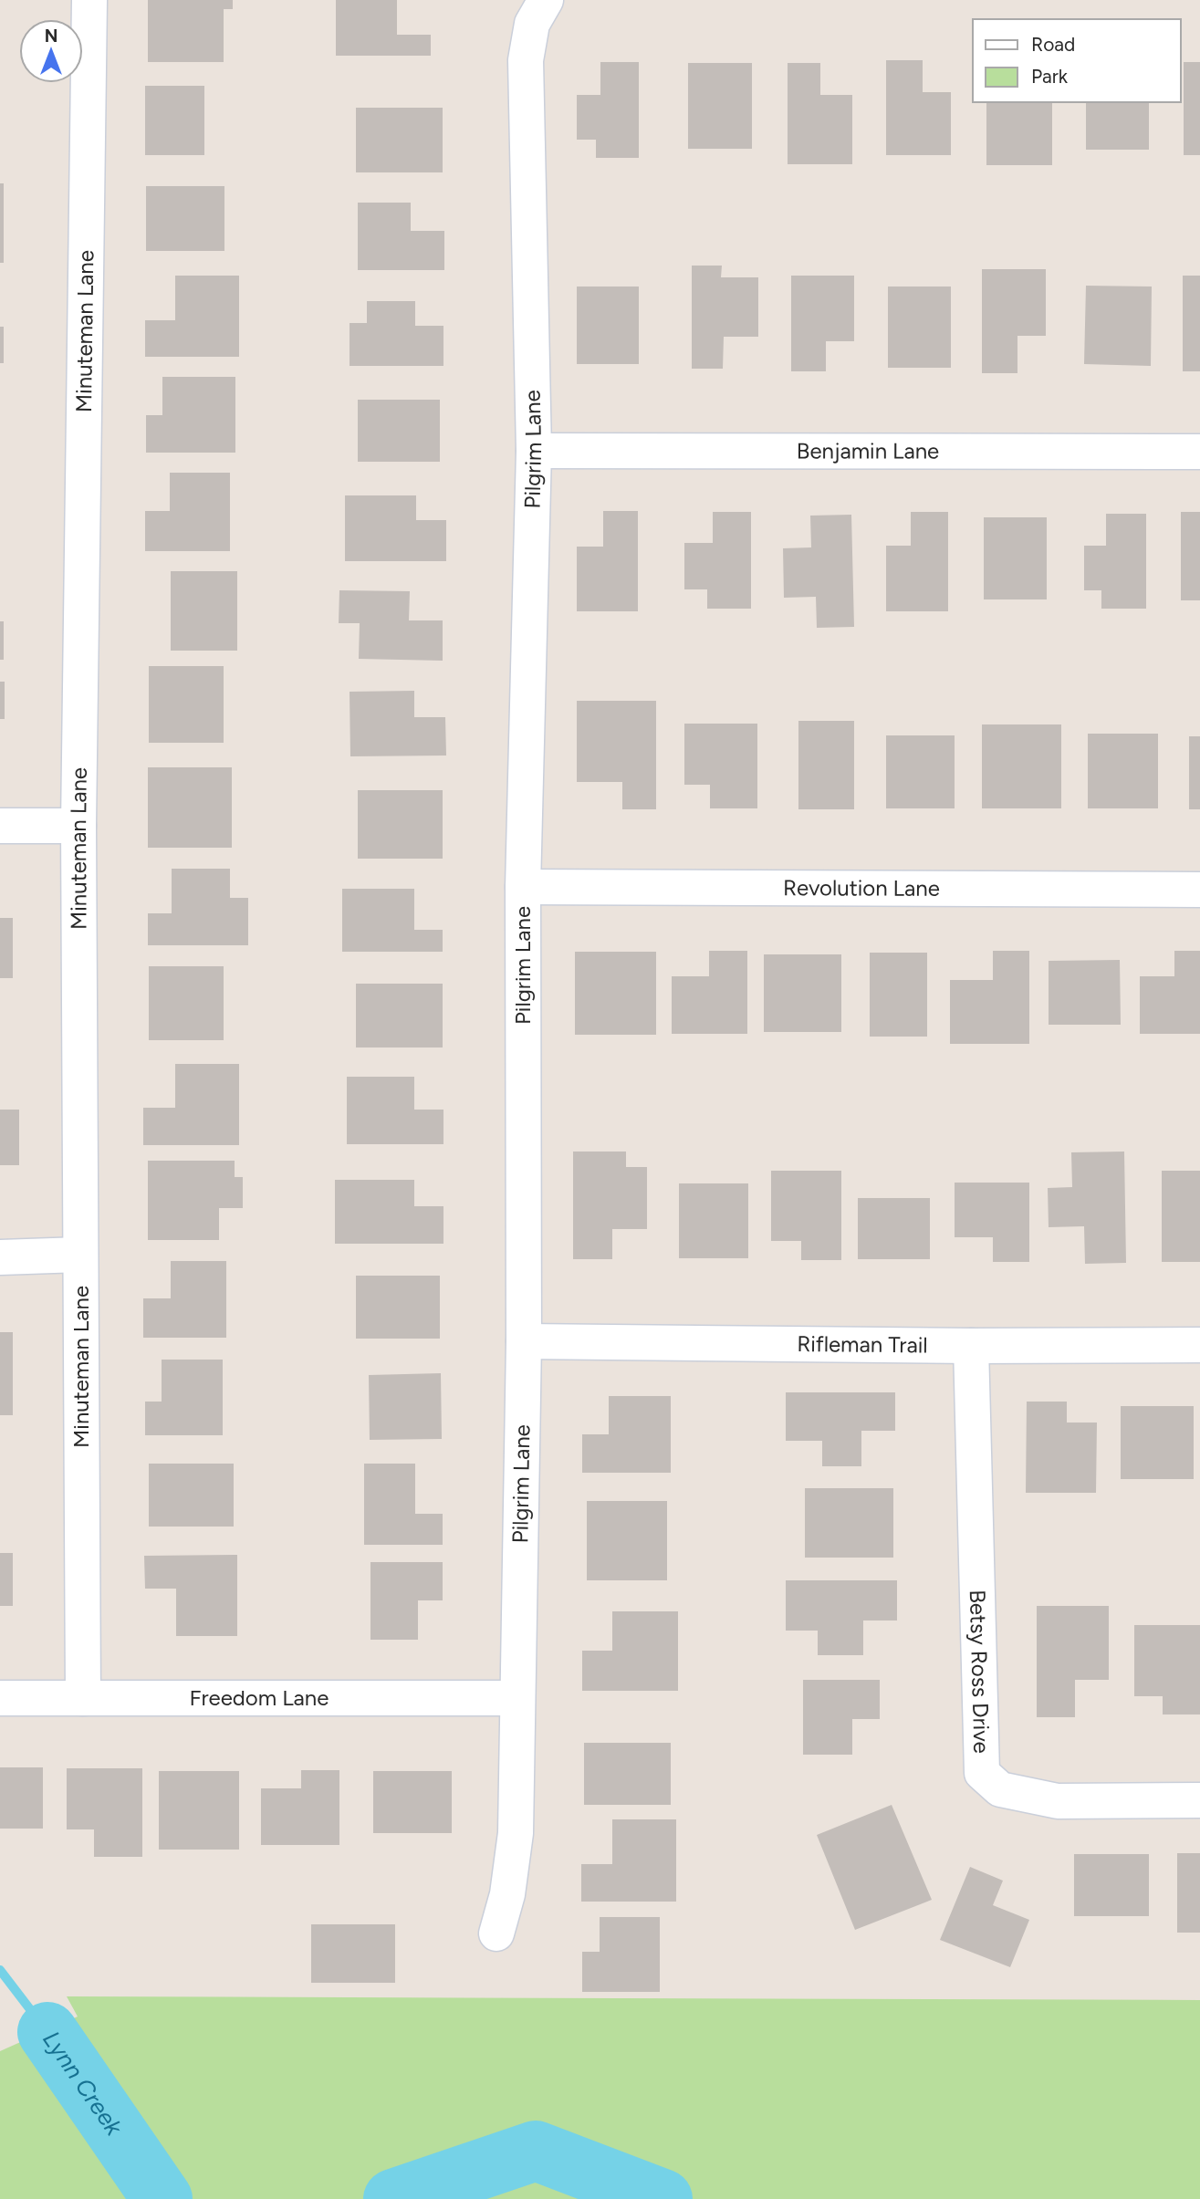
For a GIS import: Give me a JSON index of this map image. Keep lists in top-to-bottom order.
{
  "streets": {
    "street": [
      "Minuteman Lane",
      "Pilgrim Lane",
      "Benjamin Lane",
      "Revolution Lane",
      "Rifleman Trail",
      "Betsy Ross Drive",
      "Freedom Lane"
    ]
  },
  "crossings": [
    ["Minuteman Lane", "Freedom Lane"],
    ["Pilgrim Lane", "Benjamin Lane"],
    ["Pilgrim Lane", "Revolution Lane"],
    ["Pilgrim Lane", "Rifleman Trail"],
    ["Pilgrim Lane", "Freedom Lane"],
    ["Rifleman Trail", "Betsy Ross Drive"]
  ],
  "water": ["Lynn Creek"],
  "legend": ["Road", "Park"],
  "north": "top"
}
